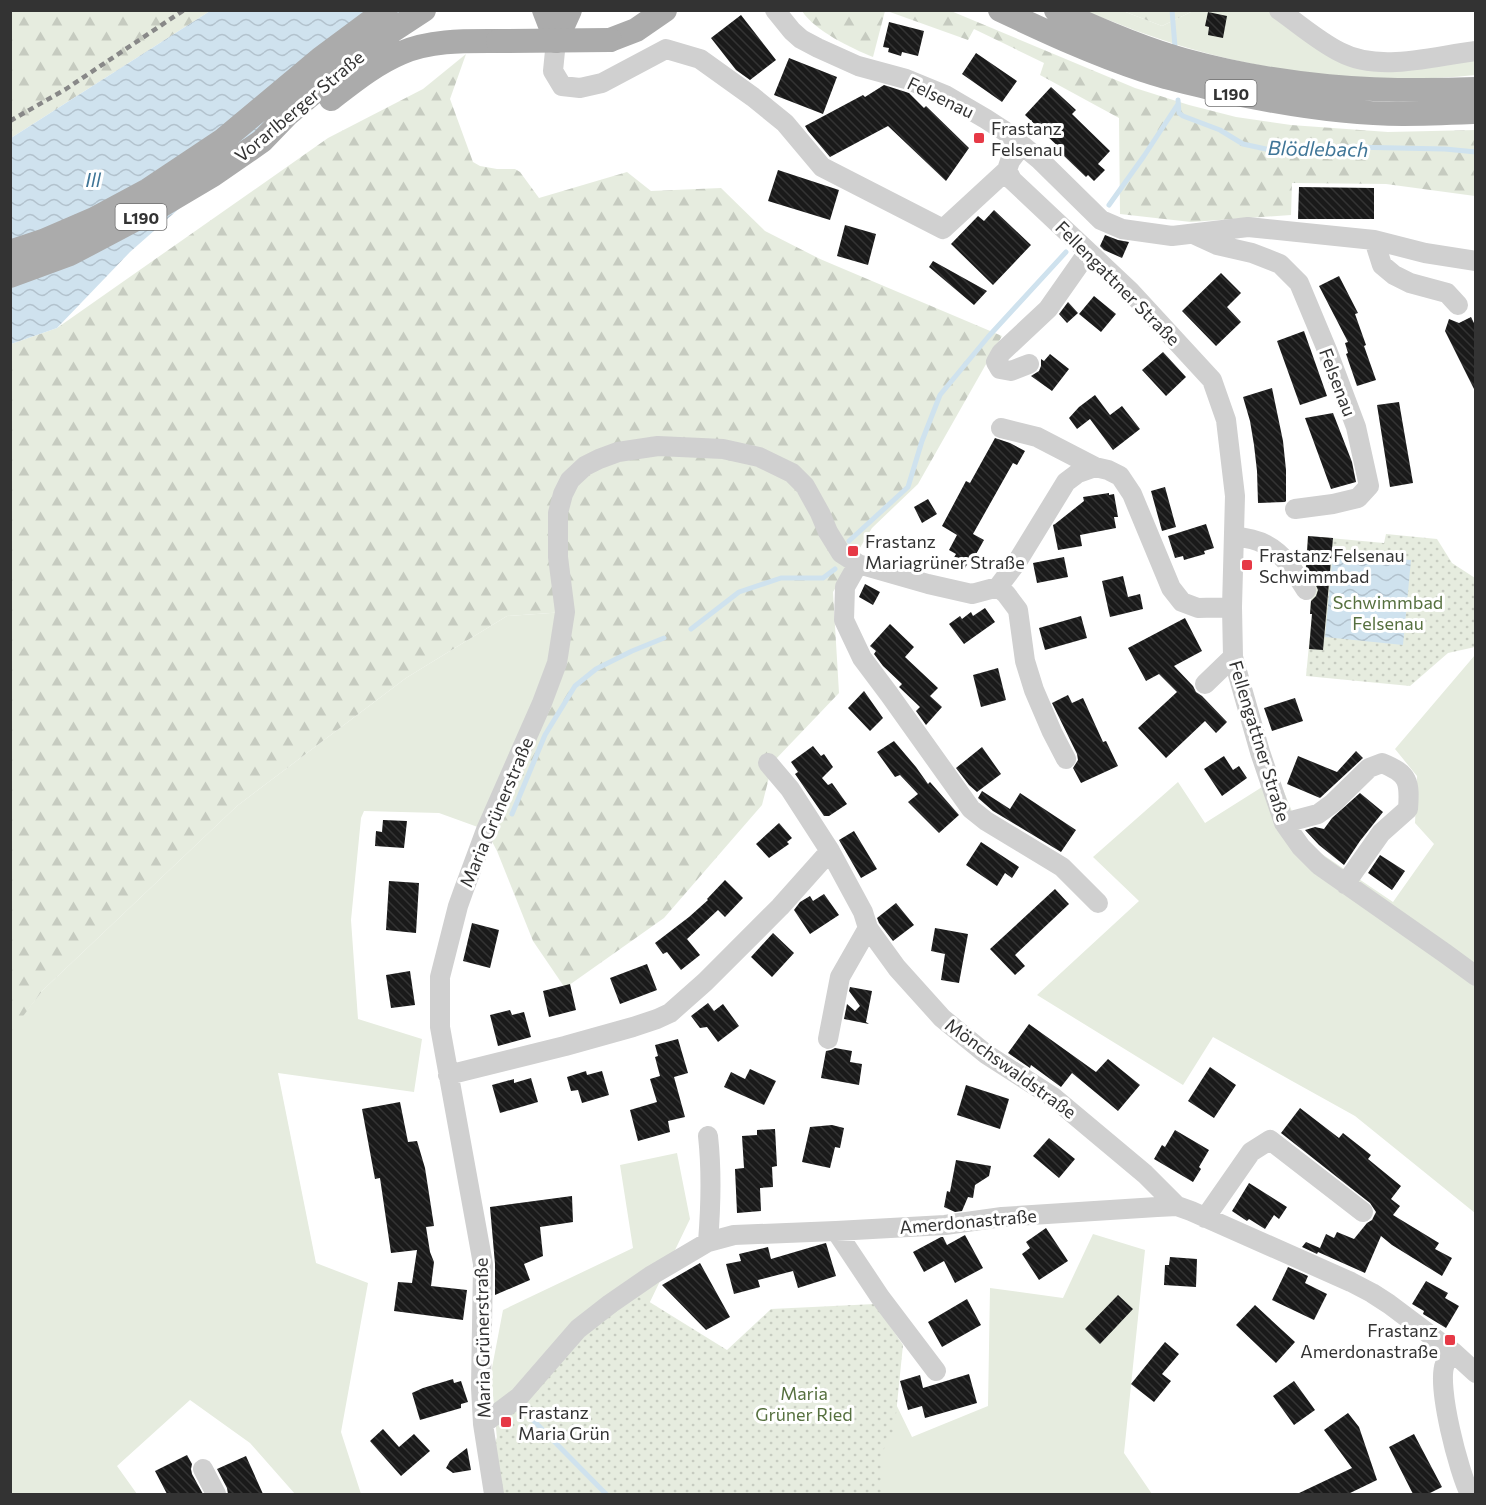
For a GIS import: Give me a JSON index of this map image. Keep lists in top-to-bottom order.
{
  "streets": {
    "main road": ["L190", "Vorarlberger Straße"],
    "street": [
      "Felsenau",
      "Fellengattner Straße",
      "Maria Grünerstraße",
      "Mönchswaldstraße",
      "Amerdonastraße"
    ]
  },
  "crossings": [
    ["Maria Grünerstraße", "Amerdonastraße"],
    ["Mönchswaldstraße", "Amerdonastraße"]
  ],
  "water": ["Blödlebach", "Ill"],
  "parks": ["Schwimmbad Felsenau", "Maria Grüner Ried"],
  "places": {
    "transit": [
      "Frastanz Felsenau",
      "Frastanz Mariagrüner Straße",
      "Frastanz Felsenau Schwimmbad",
      "Frastanz Amerdonastraße",
      "Frastanz Maria Grün"
    ]
  }
}
